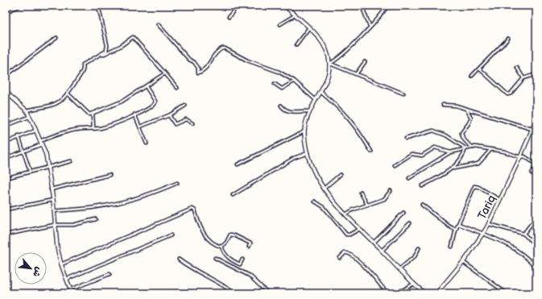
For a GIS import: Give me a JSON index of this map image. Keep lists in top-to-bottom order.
{
  "streets": {
    "street": ["Tariq"]
  },
  "north": "bottom right"
}
